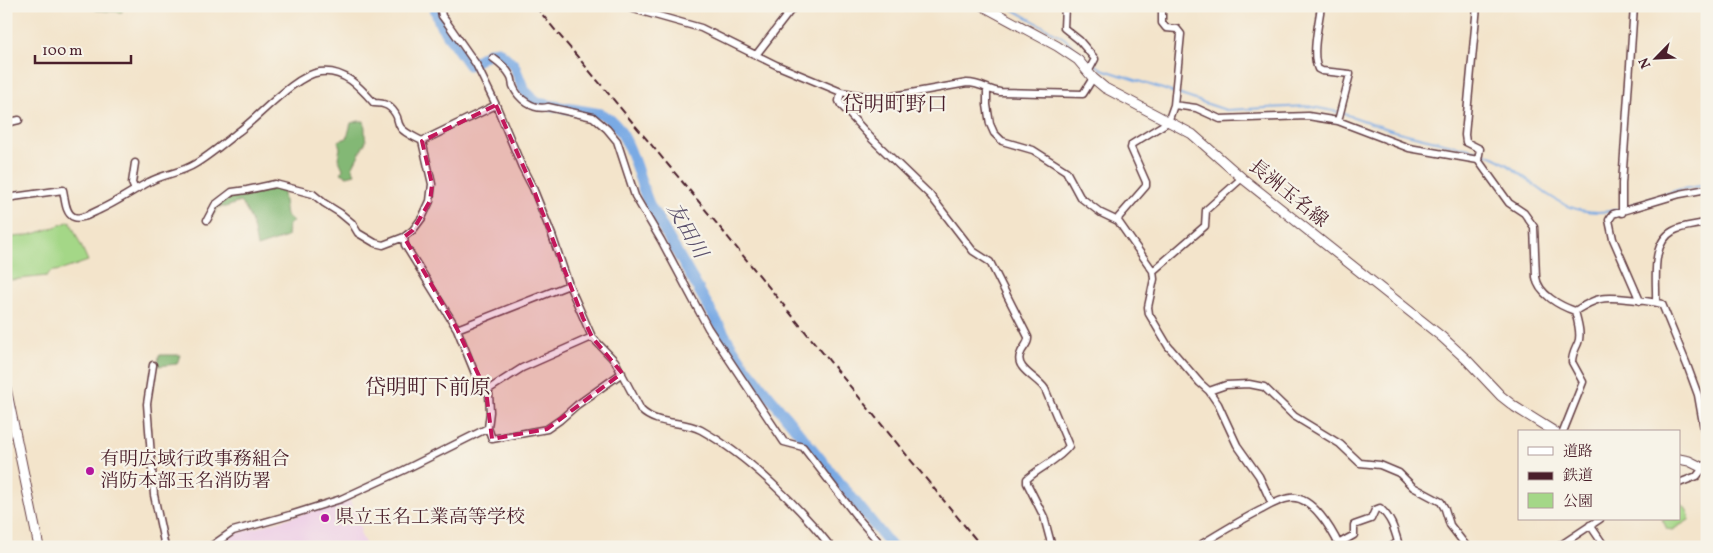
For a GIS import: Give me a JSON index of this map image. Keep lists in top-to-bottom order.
{
  "streets": {
    "main road": ["長洲玉名線"]
  },
  "districts": ["岱明町野口", "岱明町下前原"],
  "water": ["友田川"],
  "places": ["有明広域行政事務組合 消防本部玉名消防署", "県立玉名工業高等学校"],
  "legend": ["道路", "鉄道", "公園"],
  "scale_bar": "100 m",
  "north": "bottom left"
}
